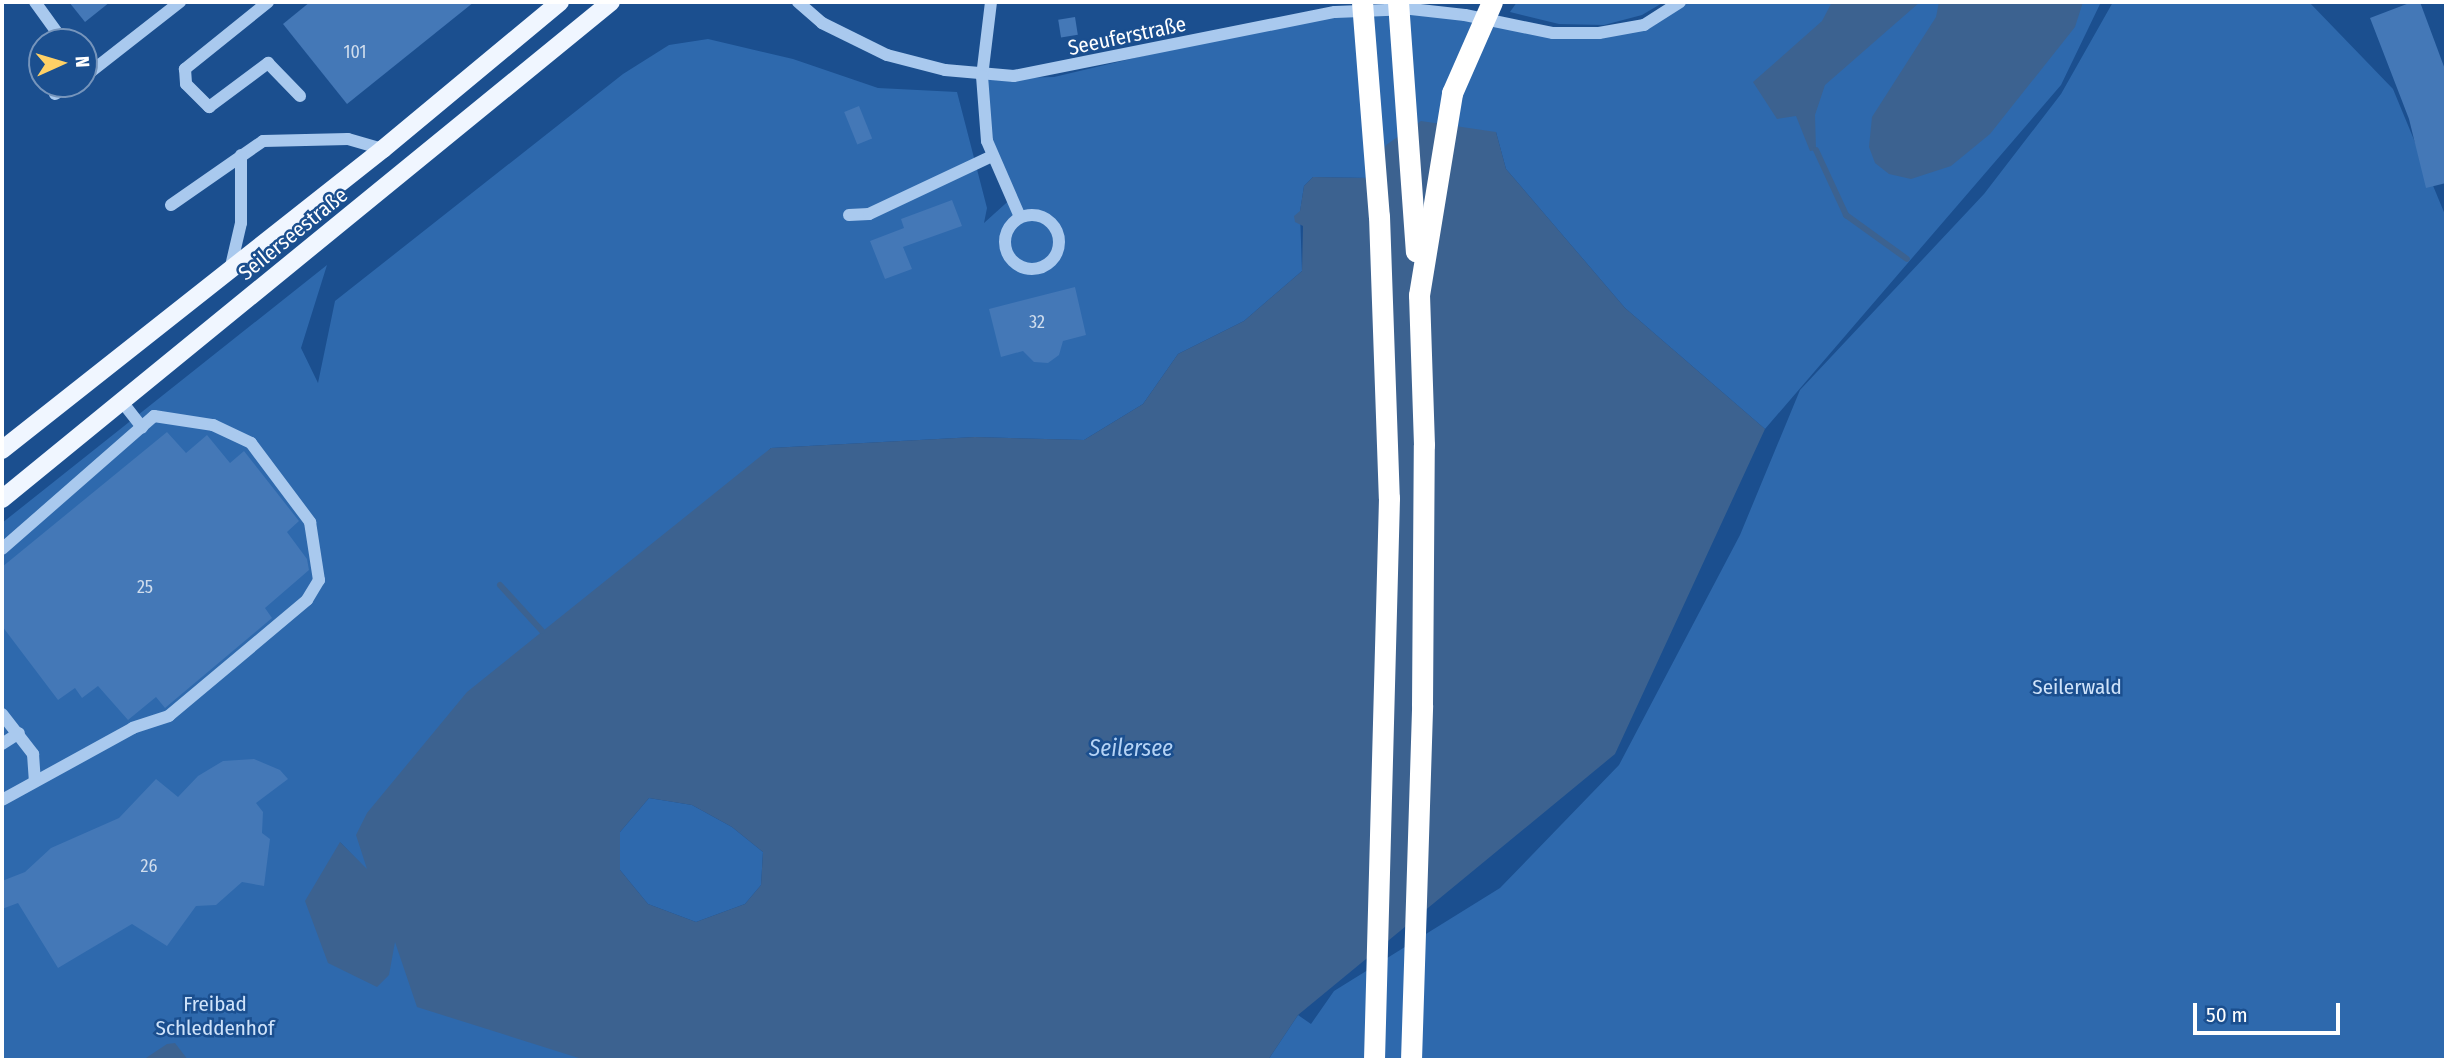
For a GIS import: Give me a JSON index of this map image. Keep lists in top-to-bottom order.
{
  "streets": {
    "main road": ["Seilerseestraße"],
    "street": ["Seeuferstraße"]
  },
  "water": ["Seilersee"],
  "parks": ["Seilerwald", "Freibad Schleddenhof"],
  "house_numbers": [
    "101",
    "32",
    "25",
    "26"
  ],
  "scale_bar": "50 m",
  "north": "right"
}
